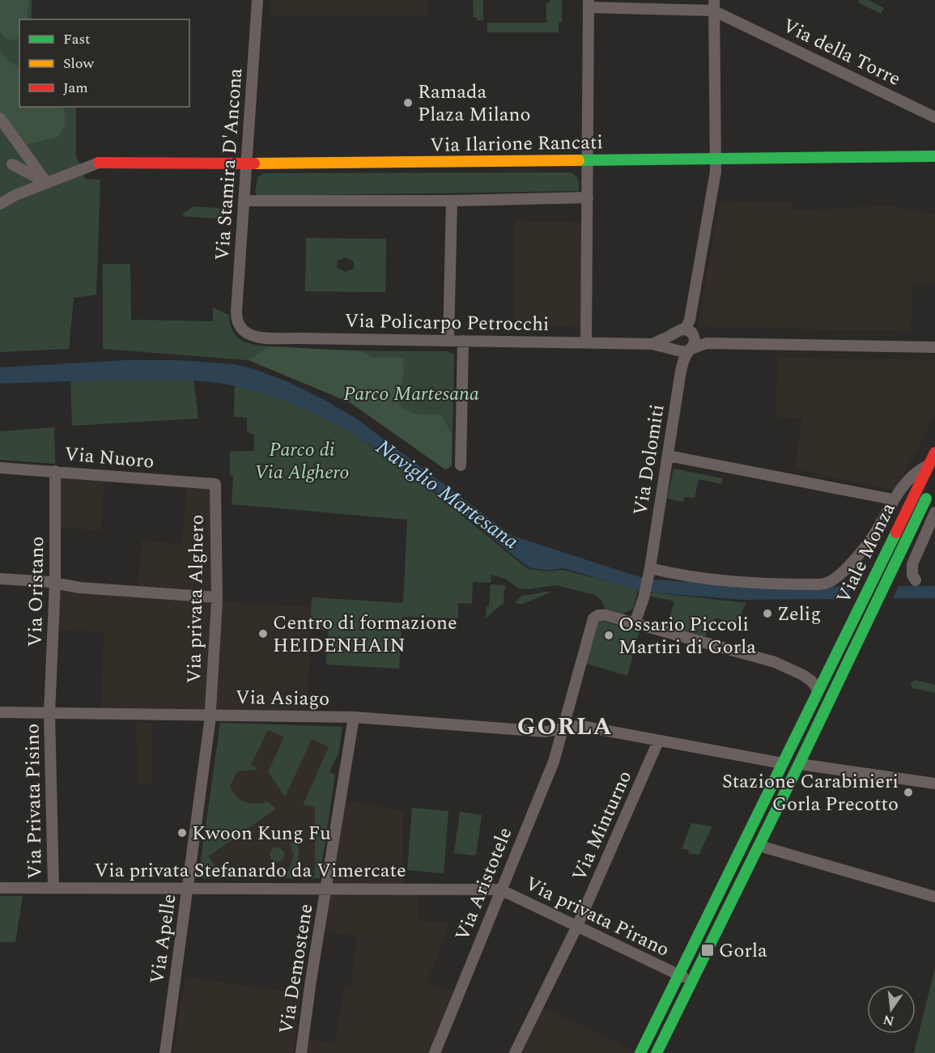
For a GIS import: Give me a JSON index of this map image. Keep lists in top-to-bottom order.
{
  "streets": {
    "main road": ["Via Ilarione Rancati", "Viale Monza"],
    "street": [
      "Via della Torre",
      "Via Stamira D'Ancona",
      "Via Policarpo Petrocchi",
      "Via Nuoro",
      "Via Dolomiti",
      "Via Oristano",
      "Via privata Alghero",
      "Via Asiago",
      "Via Privata Pisino",
      "Via Minturno",
      "Via privata Stefanardo da Vimercate",
      "Via Aristotele",
      "Via privata Pirano",
      "Via Apelle",
      "Via Demostene"
    ]
  },
  "crossings": [
    ["Via della Torre", "Via Dolomiti"],
    ["Via Ilarione Rancati", "Via Stamira D'Ancona"],
    ["Via Ilarione Rancati", "Via Dolomiti"],
    ["Via Stamira D'Ancona", "Via Policarpo Petrocchi"],
    ["Via Policarpo Petrocchi", "Via Dolomiti"],
    ["Via Nuoro", "Via Oristano"],
    ["Via Nuoro", "Via privata Alghero"],
    ["Via Dolomiti", "Viale Monza"],
    ["Via Dolomiti", "Via Aristotele"],
    ["Viale Monza", "Via Asiago"],
    ["Viale Monza", "Via privata Pirano"],
    ["Via Oristano", "Via Asiago"],
    ["Via Oristano", "Via Privata Pisino"],
    ["Via privata Alghero", "Via Asiago"],
    ["Via privata Alghero", "Via Apelle"],
    ["Via Asiago", "Via Privata Pisino"],
    ["Via Asiago", "Via Minturno"],
    ["Via Asiago", "Via Aristotele"],
    ["Via Asiago", "Via Apelle"],
    ["Via Asiago", "Via Demostene"],
    ["Via Privata Pisino", "Via privata Stefanardo da Vimercate"],
    ["Via Minturno", "Via privata Pirano"],
    ["Via privata Stefanardo da Vimercate", "Via Aristotele"],
    ["Via privata Stefanardo da Vimercate", "Via privata Pirano"],
    ["Via privata Stefanardo da Vimercate", "Via Apelle"],
    ["Via privata Stefanardo da Vimercate", "Via Demostene"],
    ["Via Aristotele", "Via privata Pirano"]
  ],
  "districts": ["GORLA"],
  "water": ["Naviglio Martesana"],
  "parks": ["Parco Martesana", "Parco di Via Alghero"],
  "places": {
    "other": [
      "Ramada Plaza Milano",
      "Zelig",
      "Centro di formazione HEIDENHAIN",
      "Ossario Piccoli Martiri di Gorla",
      "Stazione Carabinieri Gorla Precotto",
      "Kwoon Kung Fu"
    ],
    "transit": ["Gorla"]
  },
  "legend": ["Fast", "Slow", "Jam"],
  "north": "bottom"
}
